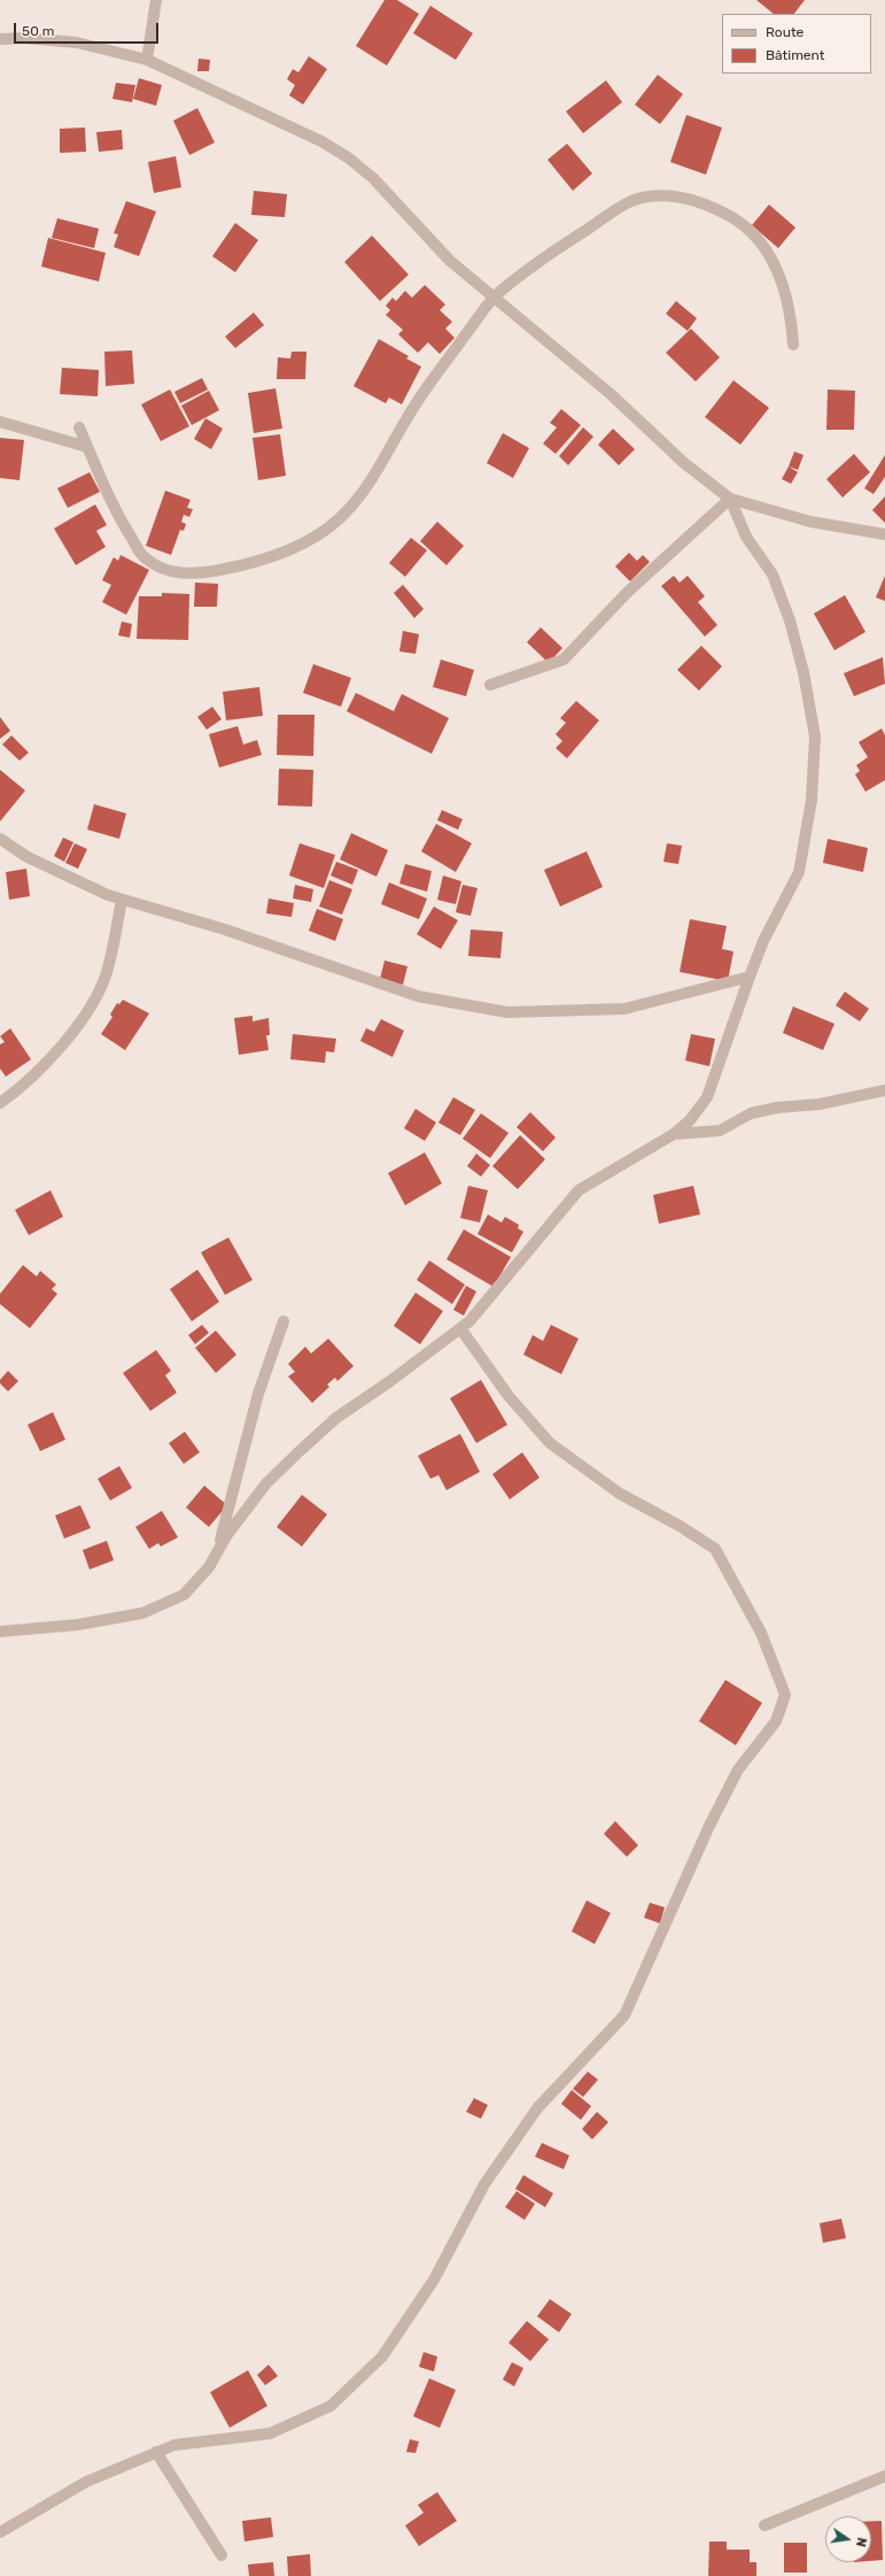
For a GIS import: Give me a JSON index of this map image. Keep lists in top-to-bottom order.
{
  "legend": ["Route", "Bâtiment"],
  "scale_bar": "50 m",
  "north": "right"
}
